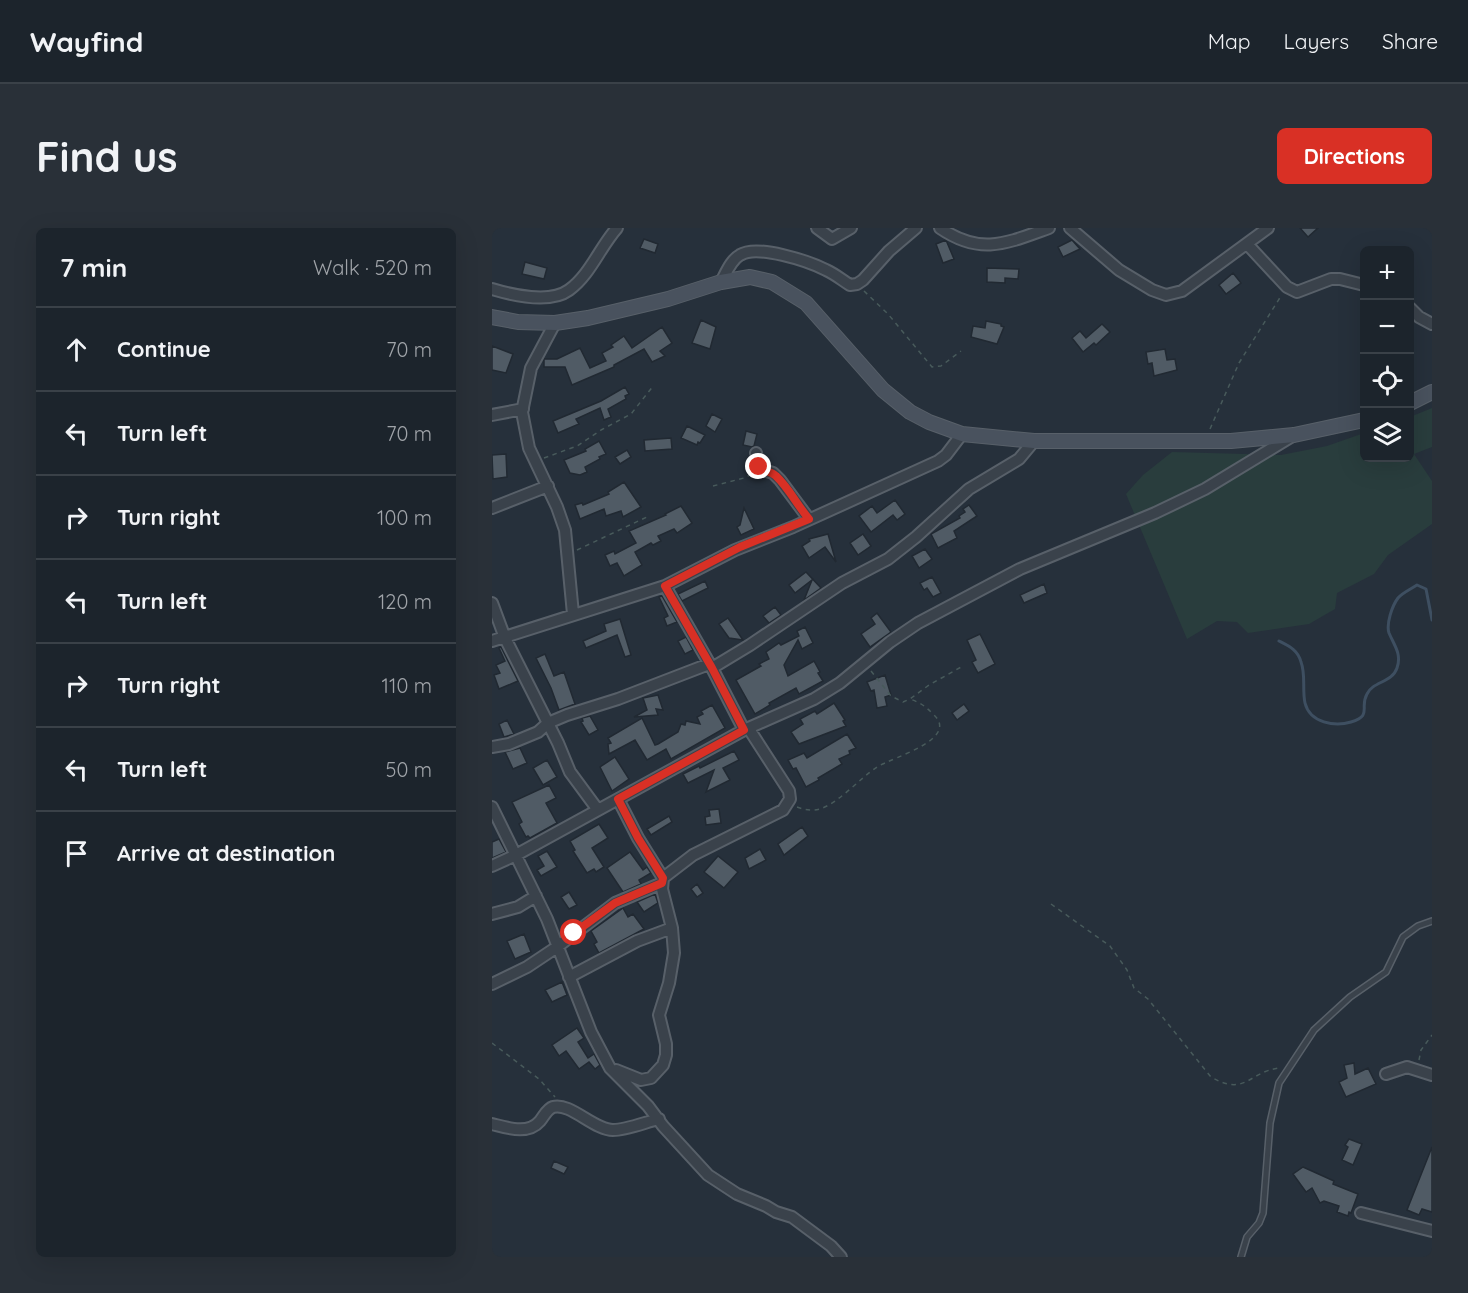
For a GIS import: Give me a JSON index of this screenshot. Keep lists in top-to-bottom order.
{
  "page": {
    "header": "Wayfind",
    "nav": ["Map", "Layers", "Share"],
    "buttons": "Directions",
    "title": "Find us",
    "heading": ["7 min", "Walk · 520 m"],
    "map_buttons": ["+", "−"],
    "list": [
      ["Continue", "70 m"],
      ["Turn left", "70 m"],
      ["Turn right", "100 m"],
      ["Turn left", "120 m"],
      ["Turn right", "110 m"],
      ["Turn left", "50 m"],
      "Arrive at destination"
    ]
  }
}
